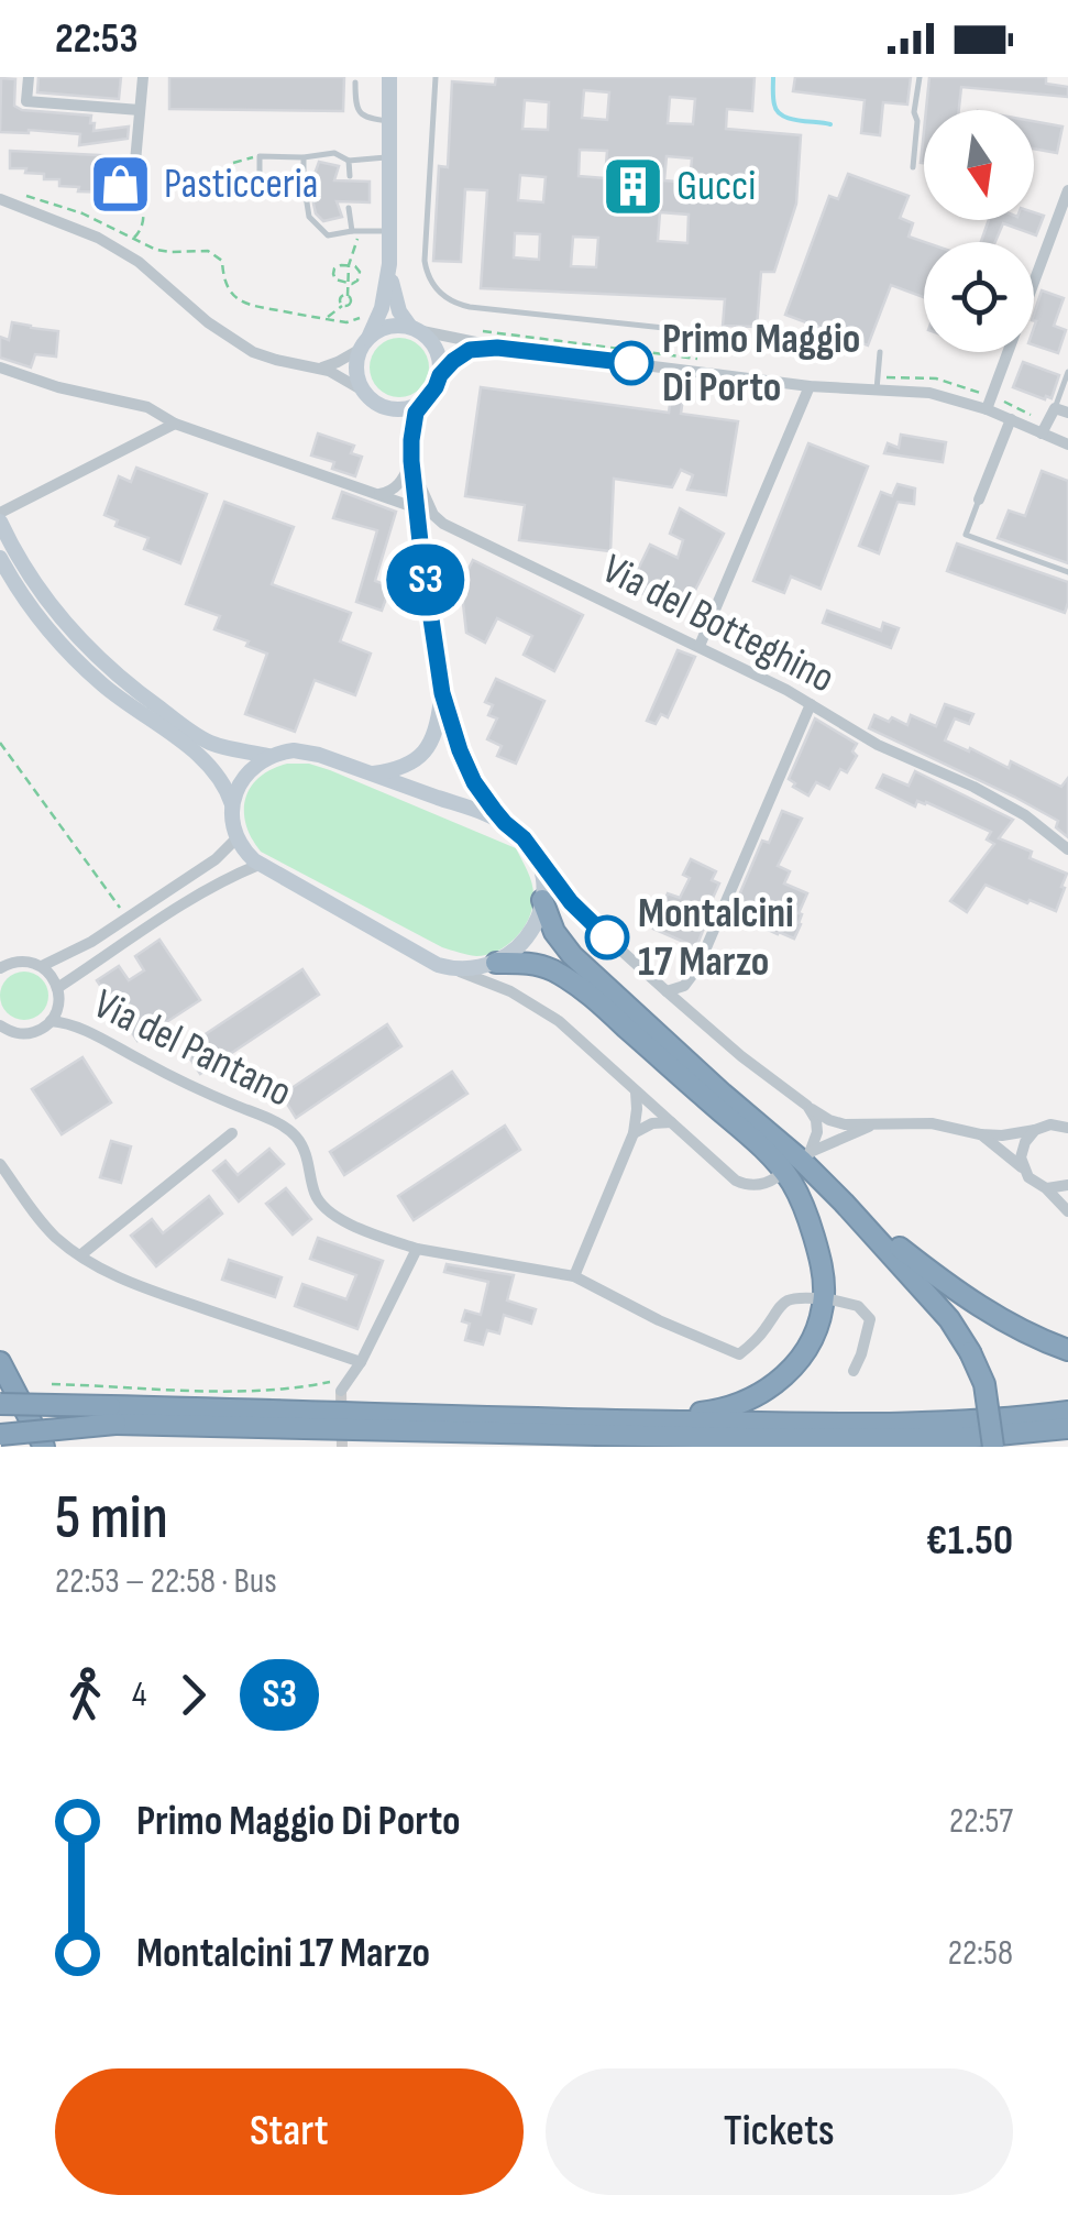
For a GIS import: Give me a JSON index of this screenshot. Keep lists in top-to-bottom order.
{
  "streets": {
    "street": ["Via del Botteghino", "Via del Pantano"]
  },
  "places": {
    "shop": ["Pasticceria"],
    "building": ["Gucci"],
    "other": ["Primo Maggio Di Porto", "Montalcini 17 Marzo"]
  },
  "lines": ["bus line S3"],
  "north": "bottom",
  "page": {
    "status": "22:53",
    "on_map": "S3",
    "heading": ["5 min", "22:53 – 22:58 · Bus", "€1.50"],
    "legs": ["4", "S3"],
    "list": [
      {
        "name": "Primo Maggio Di Porto",
        "value": "22:57"
      },
      {
        "name": "Montalcini 17 Marzo",
        "value": "22:58"
      }
    ],
    "buttons": ["Start", "Tickets"]
  }
}
